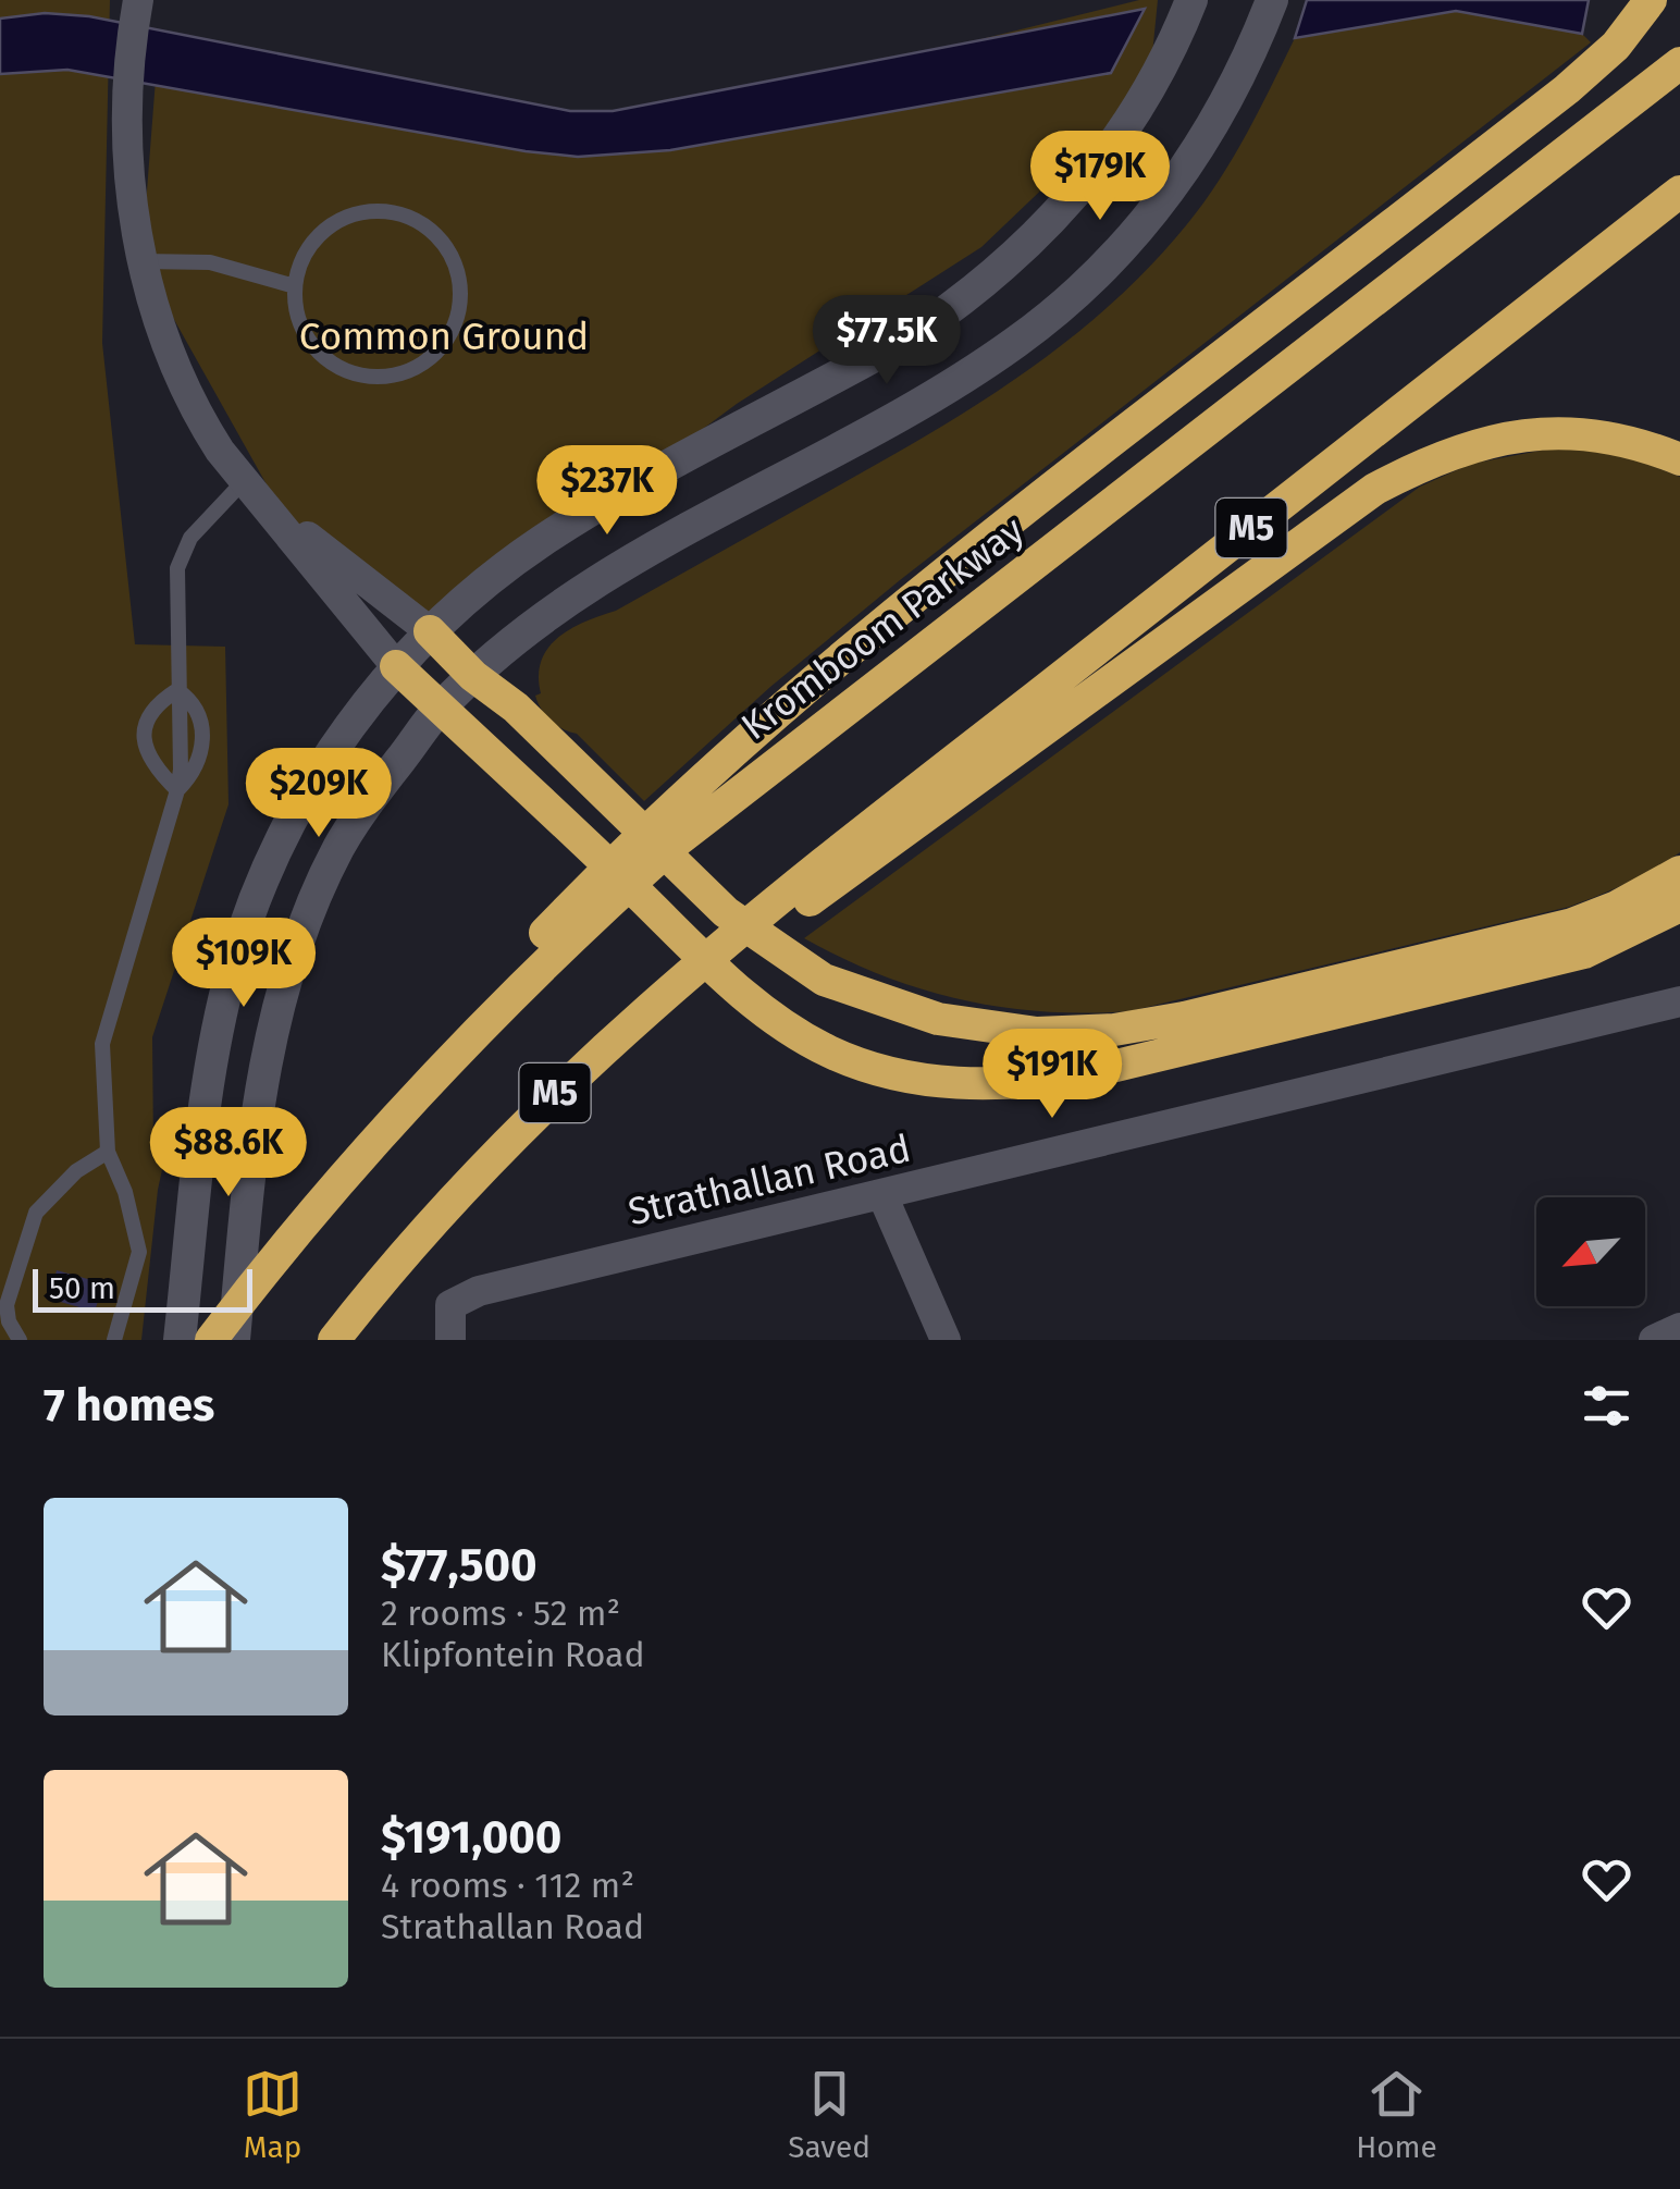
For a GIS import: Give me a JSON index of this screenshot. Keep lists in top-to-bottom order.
{
  "streets": {
    "highway": ["M5", "Kromboom Parkway"],
    "street": ["Strathallan Road"]
  },
  "parks": ["Common Ground"],
  "scale_bar": "50 m",
  "north": "bottom left",
  "page": {
    "price": [
      "$179K",
      "$77.5K",
      "$237K",
      "$209K",
      "$109K",
      "$191K",
      "$88.6K"
    ],
    "scale": "50 m",
    "heading": "7 homes",
    "list": [
      {
        "name": "$77,500",
        "note": "2 rooms · 52 m² · Klipfontein Road"
      },
      {
        "name": "$191,000",
        "note": "4 rooms · 112 m² · Strathallan Road"
      }
    ],
    "tabs": ["Map", "Saved", "Home"]
  }
}
